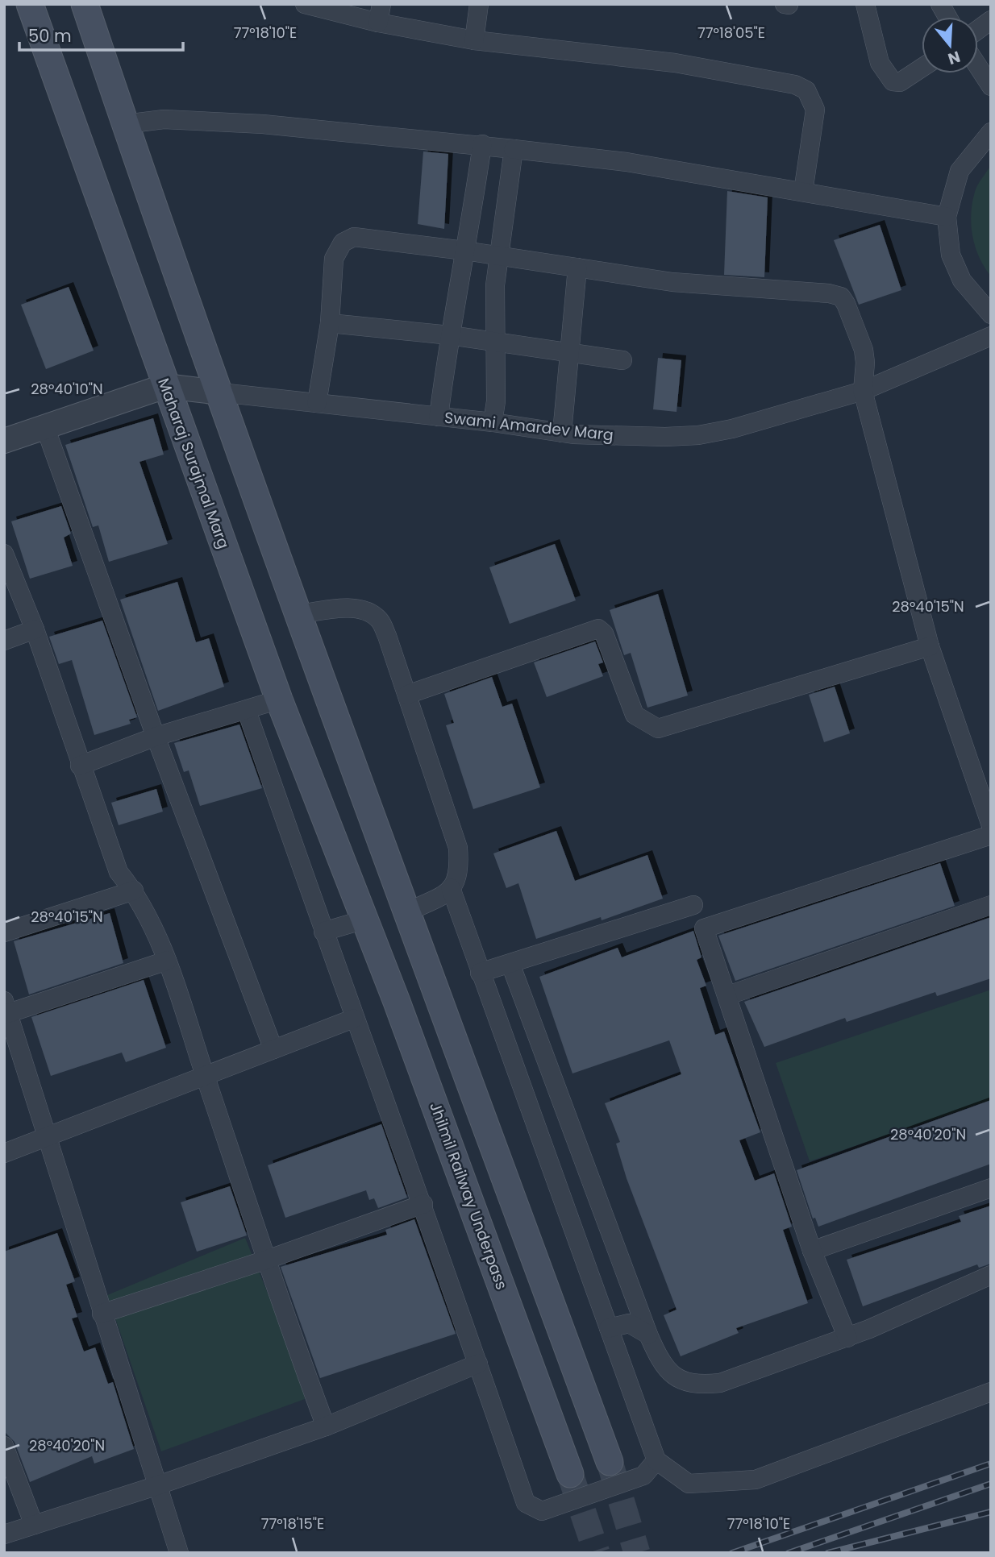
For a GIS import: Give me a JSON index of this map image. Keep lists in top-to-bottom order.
{
  "streets": {
    "main road": ["Maharaj Surajmal Marg", "Jhilmil Railway Underpass"],
    "street": ["Swami Amardev Marg"]
  },
  "crossings": [
    ["Maharaj Surajmal Marg", "Jhilmil Railway Underpass"]
  ],
  "scale_bar": "50 m",
  "north": "bottom",
  "coordinates": [
    "77°18'10\"E",
    "77°18'05\"E",
    "28°40'10\"N",
    "28°40'15\"N",
    "28°40'20\"N",
    "77°18'15\"E"
  ]
}
